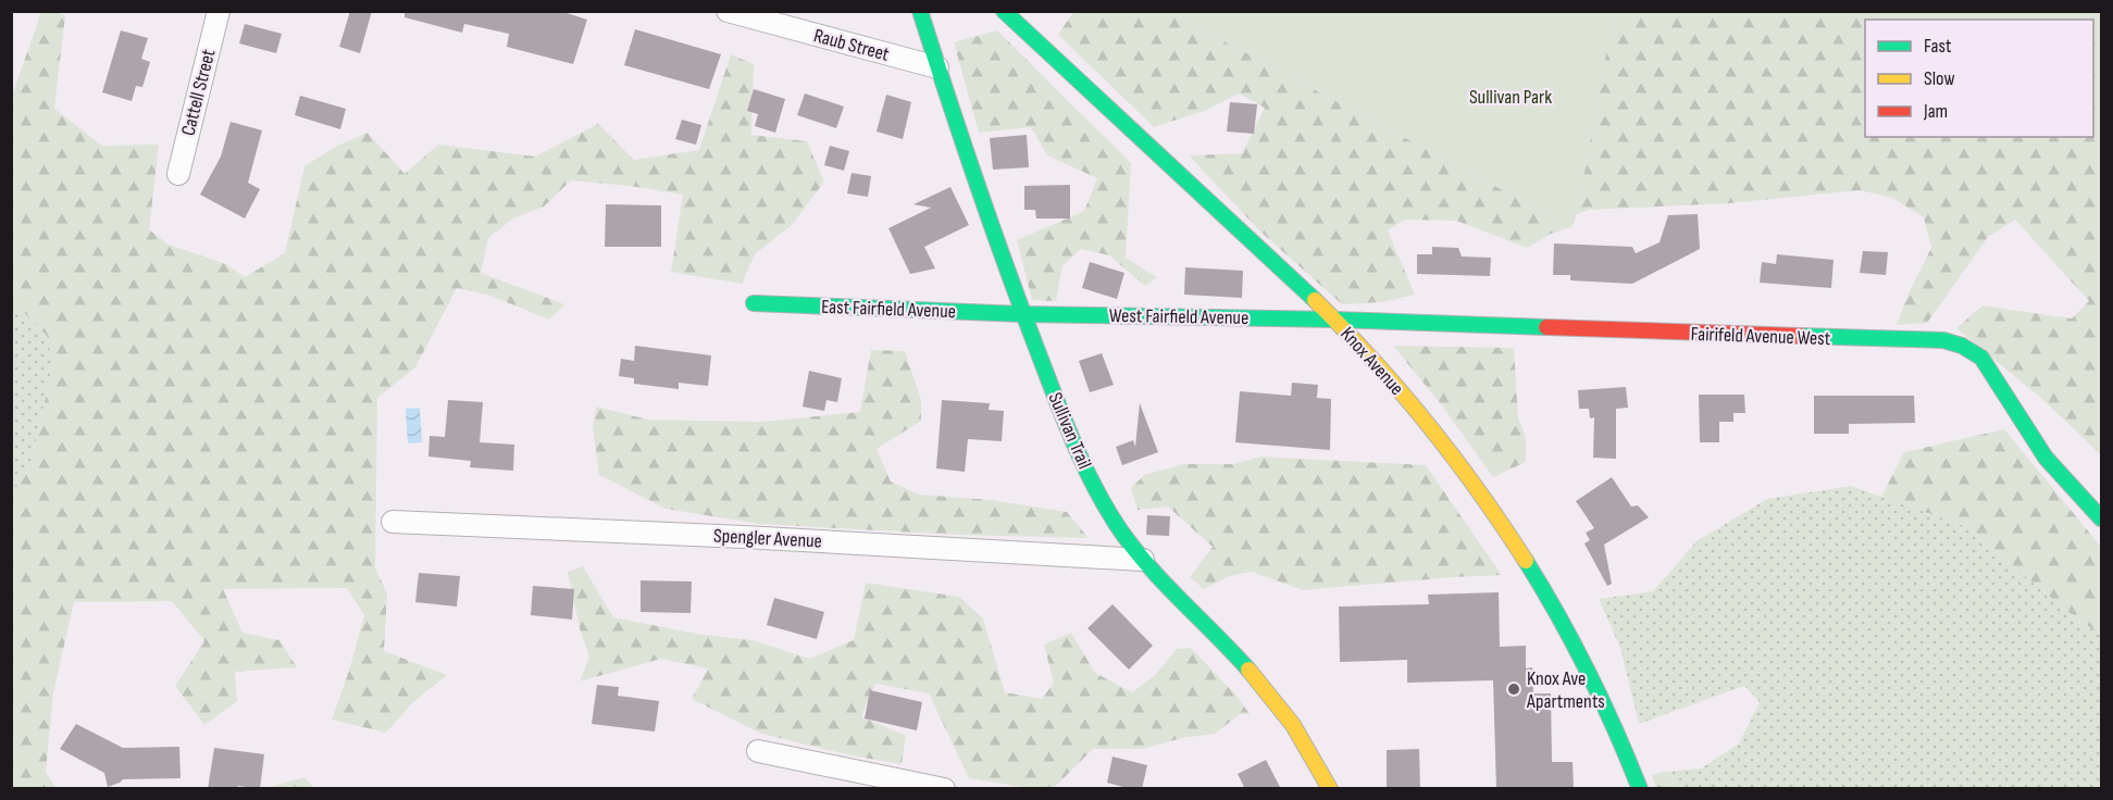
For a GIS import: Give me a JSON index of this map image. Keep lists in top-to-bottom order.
{
  "streets": {
    "street": [
      "Raub Street",
      "Cattell Street",
      "East Fairfield Avenue",
      "West Fairfield Avenue",
      "Fairifeld Avenue West",
      "Knox Avenue",
      "Sullivan Trail",
      "Spengler Avenue"
    ]
  },
  "crossings": [
    ["Raub Street", "Sullivan Trail"],
    ["East Fairfield Avenue", "West Fairfield Avenue"],
    ["East Fairfield Avenue", "Sullivan Trail"],
    ["West Fairfield Avenue", "Fairifeld Avenue West"],
    ["West Fairfield Avenue", "Knox Avenue"],
    ["West Fairfield Avenue", "Sullivan Trail"],
    ["Fairifeld Avenue West", "Knox Avenue"],
    ["Sullivan Trail", "Spengler Avenue"]
  ],
  "parks": ["Sullivan Park"],
  "places": ["Knox Ave Apartments"],
  "legend": ["Fast", "Slow", "Jam"]
}
